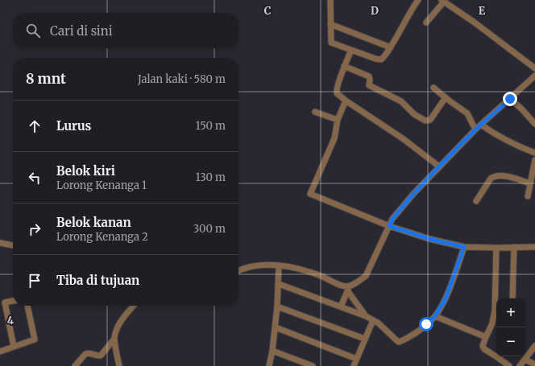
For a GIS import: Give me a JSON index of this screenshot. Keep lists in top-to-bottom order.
{
  "page": {
    "search": "Cari di sini",
    "heading": ["8 mnt", "Jalan kaki · 580 m"],
    "list": [
      ["Lurus", "150 m"],
      ["Belok kiri", "Lorong Kenanga 1", "130 m"],
      ["Belok kanan", "Lorong Kenanga 2", "300 m"],
      "Tiba di tujuan"
    ],
    "map_buttons": ["+", "−"]
  },
  "grid": {
    "columns": ["C", "D", "E"],
    "rows": ["4"]
  }
}
